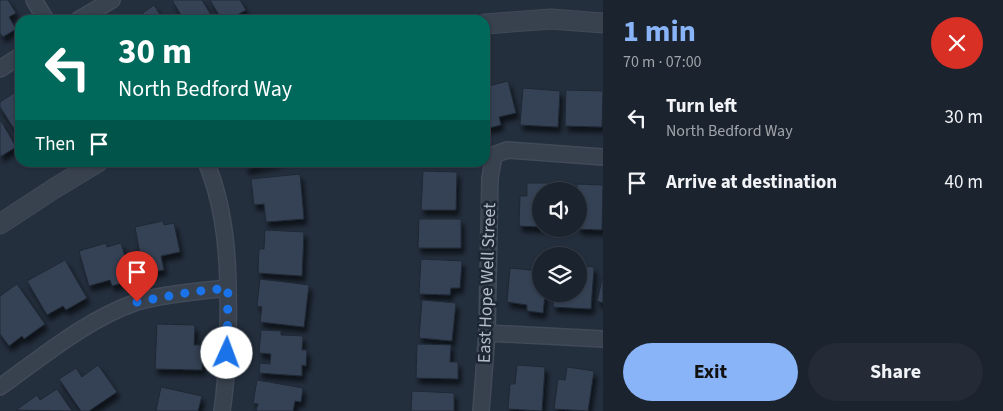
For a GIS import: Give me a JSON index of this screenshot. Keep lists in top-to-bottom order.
{
  "streets": {
    "street": ["East Hope Well Street"]
  },
  "page": {
    "heading": ["1 min", "70 m · 07:00"],
    "turn": ["30 m", "North Bedford Way"],
    "list": [
      {
        "name": "Turn left",
        "note": "North Bedford Way",
        "value": "30 m"
      },
      {
        "name": "Arrive at destination",
        "value": "40 m"
      }
    ],
    "then": "Then",
    "buttons": ["Exit", "Share"]
  }
}
